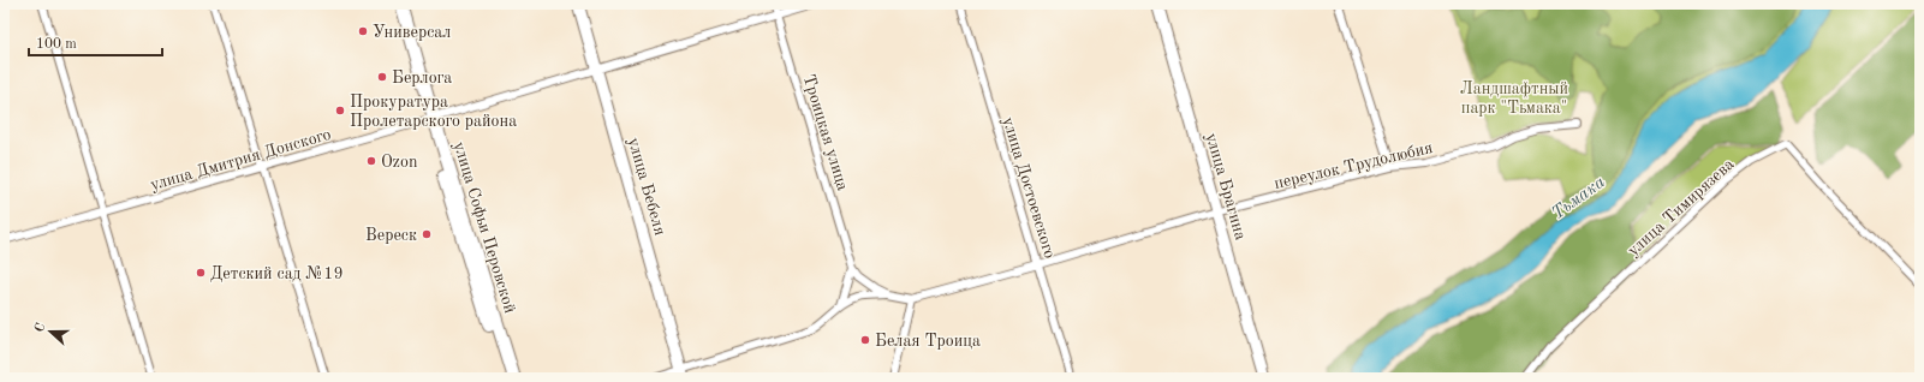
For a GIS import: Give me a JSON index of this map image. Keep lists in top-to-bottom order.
{
  "streets": {
    "main road": ["улица Софьи Перовской"],
    "street": [
      "Троицкая улица",
      "улица Дмитрия Донского",
      "переулок Трудолюбия",
      "улица Бебеля",
      "улица Брагина",
      "улица Достоевского",
      "улица Тимирязева"
    ]
  },
  "crossings": [
    ["Троицкая улица", "улица Дмитрия Донского"],
    ["Троицкая улица", "переулок Трудолюбия"],
    ["улица Дмитрия Донского", "улица Бебеля"],
    ["улица Дмитрия Донского", "улица Софьи Перовской"],
    ["переулок Трудолюбия", "улица Брагина"],
    ["переулок Трудолюбия", "улица Достоевского"]
  ],
  "water": ["Тьмака"],
  "parks": ["Ландшафтный парк \"Тьмака\""],
  "places": [
    "Универсал",
    "Берлога",
    "Прокуратура Пролетарского района",
    "Ozon",
    "Вереск",
    "Детский сад №19",
    "Белая Троица"
  ],
  "scale_bar": "100 m",
  "north": "left"
}
